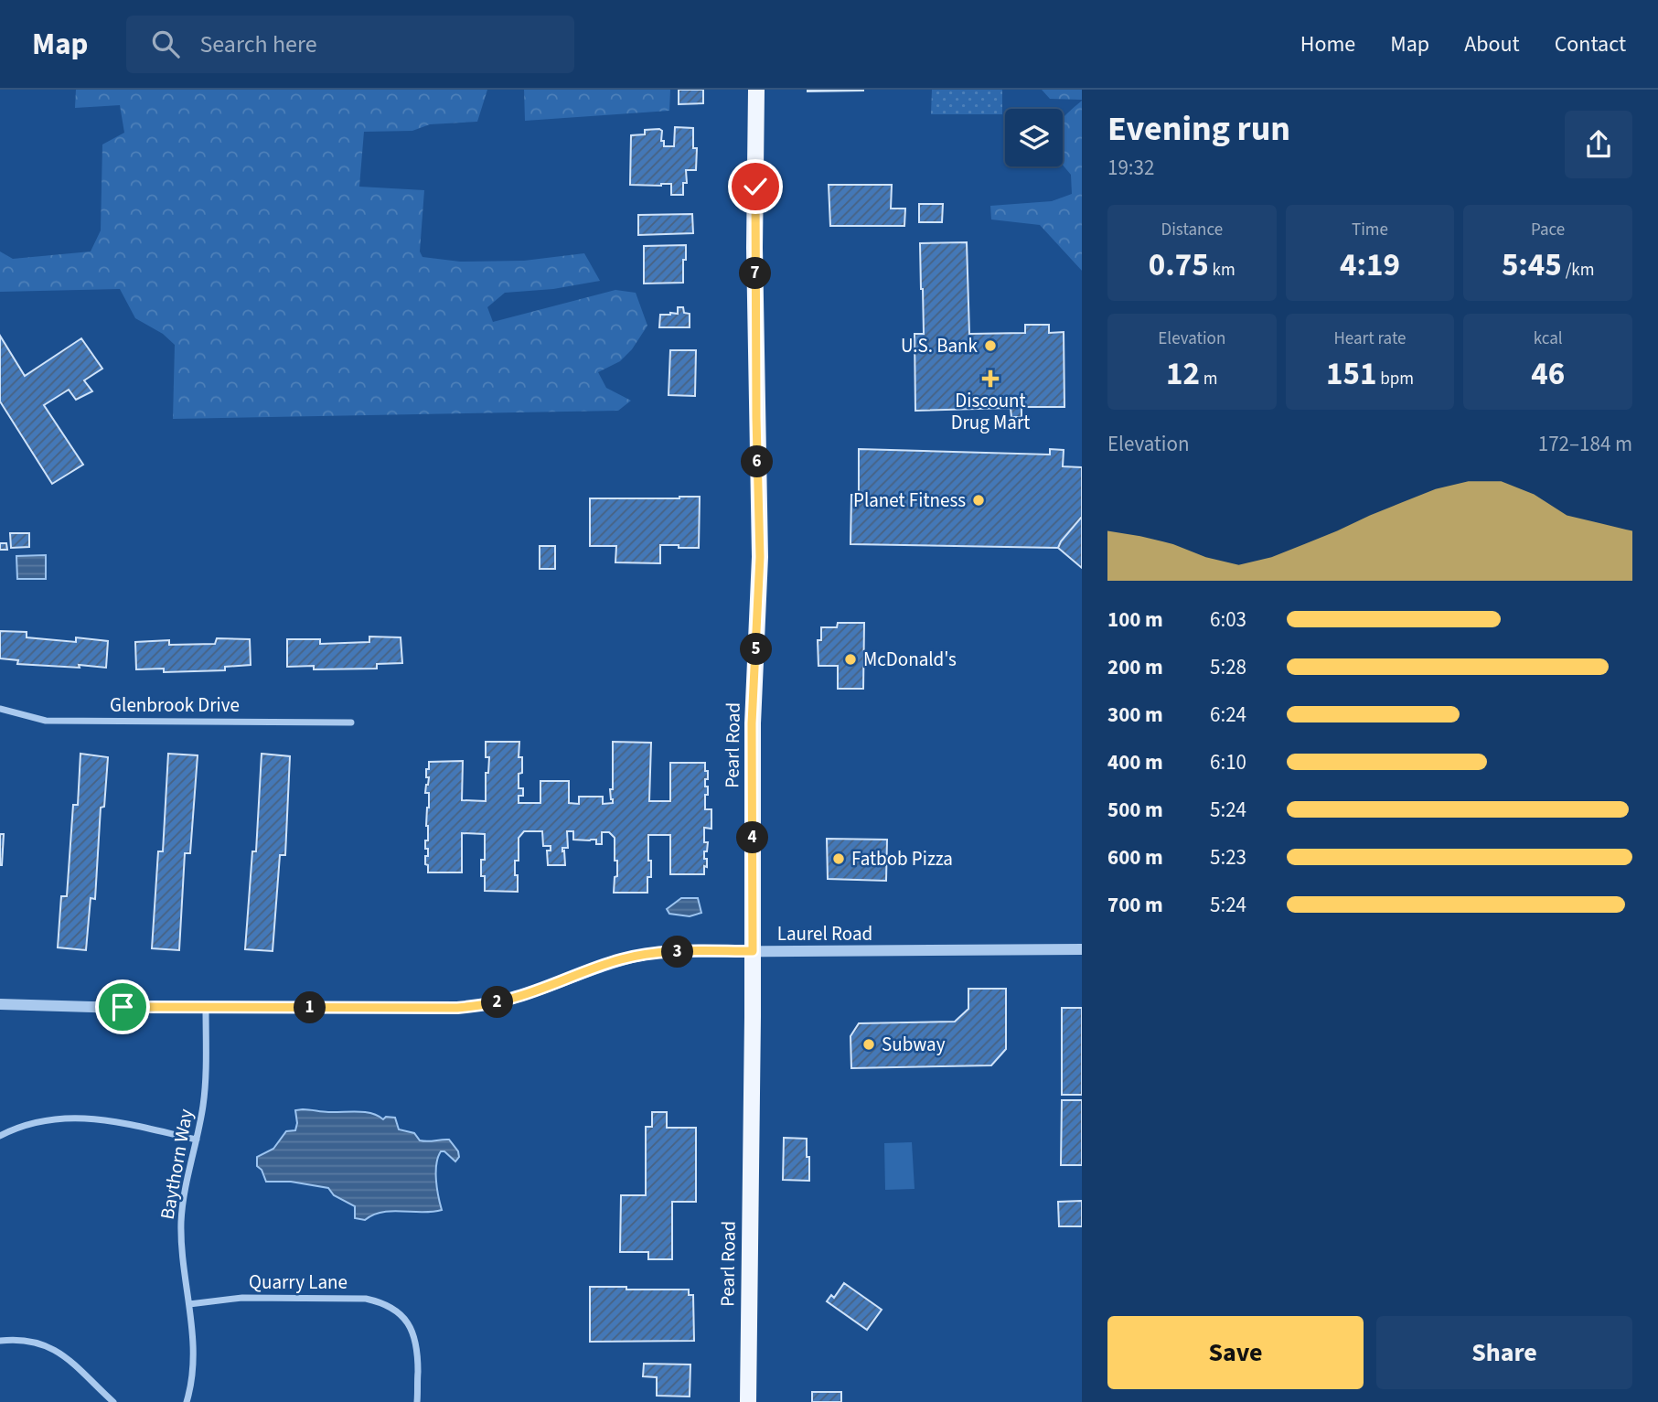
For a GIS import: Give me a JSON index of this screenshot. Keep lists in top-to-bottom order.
{
  "streets": {
    "main road": ["Pearl Road"],
    "street": [
      "Glenbrook Drive",
      "Laurel Road",
      "Baythorn Way",
      "Quarry Lane"
    ]
  },
  "crossings": [
    ["Pearl Road", "Laurel Road"],
    ["Laurel Road", "Baythorn Way"],
    ["Baythorn Way", "Quarry Lane"]
  ],
  "places": {
    "other": [
      "U.S. Bank",
      "Planet Fitness",
      "McDonald's",
      "Fatbob Pizza",
      "Subway"
    ],
    "health": ["Discount Drug Mart"]
  },
  "page": {
    "header": "Map",
    "search": "Search here",
    "nav": [
      "Home",
      "Map",
      "About",
      "Contact"
    ],
    "heading": ["Evening run", "19:32"],
    "stats": [
      ["Distance", "0.75 km"],
      ["Time", "4:19"],
      ["Pace", "5:45 /km"],
      ["Elevation", "12 m"],
      ["Heart rate", "151 bpm"],
      ["kcal", "46"]
    ],
    "pins": [
      "7",
      "6",
      "5",
      "4",
      "3",
      "2",
      "1"
    ],
    "chart": ["Elevation", "172–184 m"],
    "list": [
      {
        "name": "100 m",
        "note": "6:03"
      },
      {
        "name": "200 m",
        "note": "5:28"
      },
      {
        "name": "300 m",
        "note": "6:24"
      },
      {
        "name": "400 m",
        "note": "6:10"
      },
      {
        "name": "500 m",
        "note": "5:24"
      },
      {
        "name": "600 m",
        "note": "5:23"
      },
      {
        "name": "700 m",
        "note": "5:24"
      }
    ],
    "buttons": ["Save", "Share"]
  }
}
